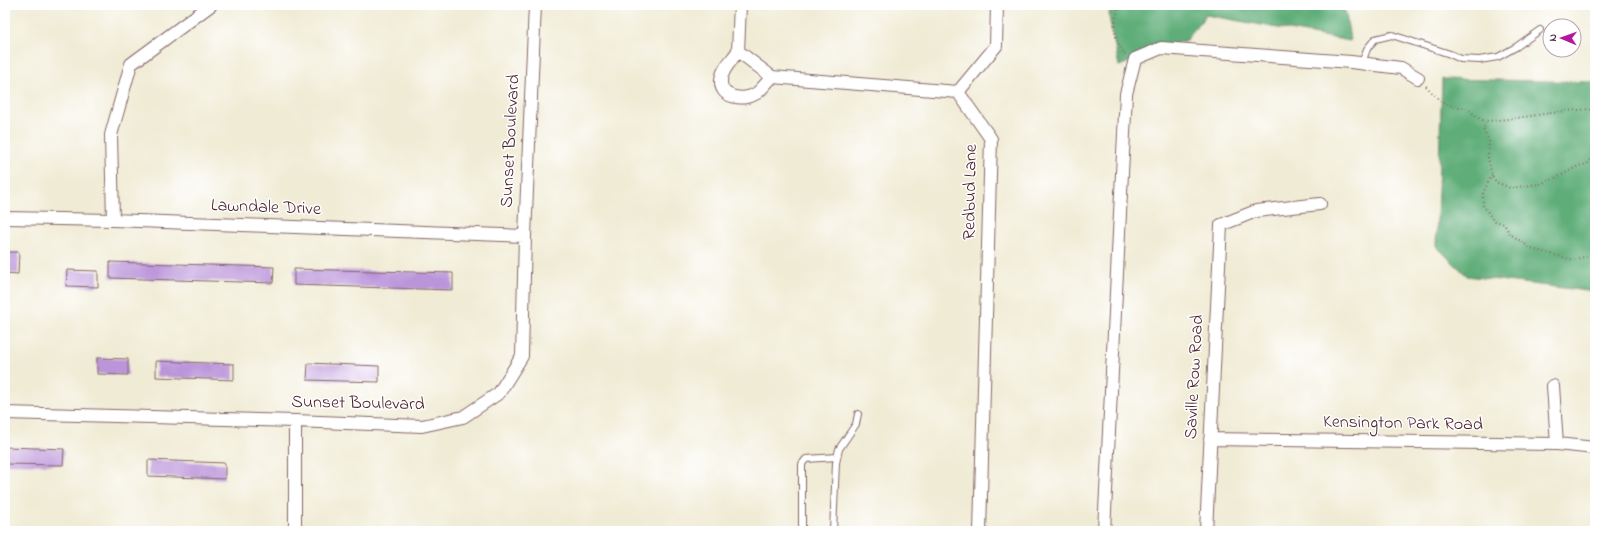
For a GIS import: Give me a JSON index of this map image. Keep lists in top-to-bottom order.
{
  "streets": {
    "street": [
      "Sunset Boulevard",
      "Redbud Lane",
      "Lawndale Drive",
      "Saville Row Road",
      "Kensington Park Road"
    ]
  },
  "crossings": [
    ["Sunset Boulevard", "Lawndale Drive"],
    ["Saville Row Road", "Kensington Park Road"]
  ],
  "north": "left"
}
